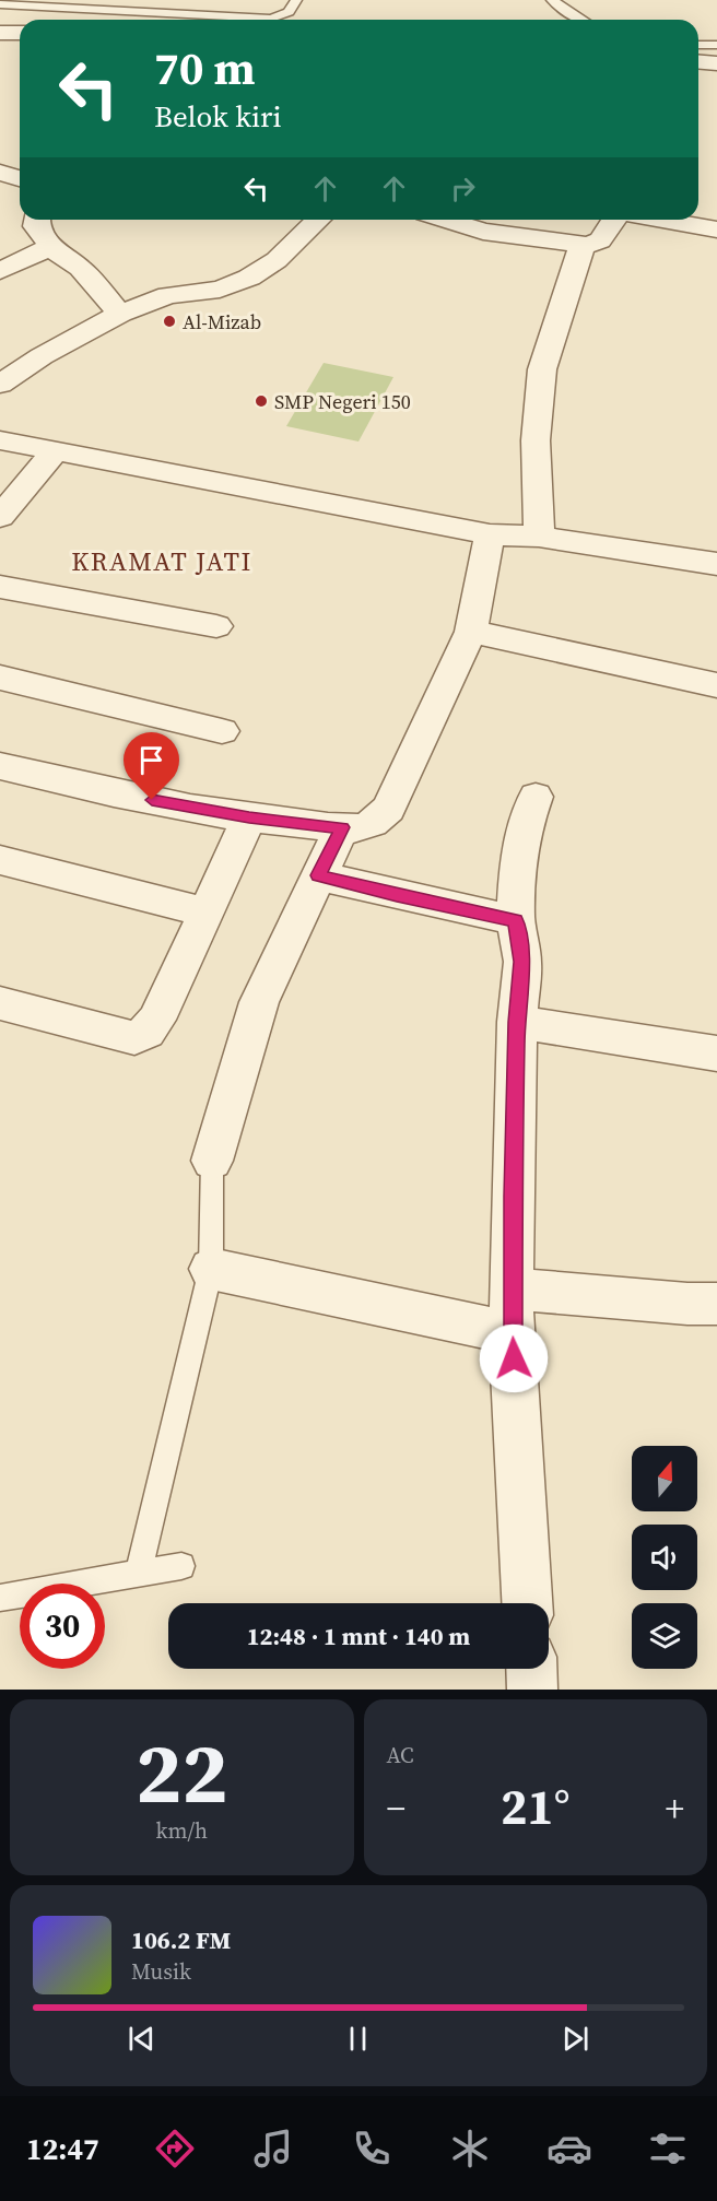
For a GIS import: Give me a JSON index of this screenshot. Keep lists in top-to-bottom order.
{
  "districts": ["KRAMAT JATI"],
  "places": ["Al-Mizab", "SMP Negeri 150"],
  "north": "top",
  "page": {
    "turn": ["70 m", "Belok kiri"],
    "limit": "30",
    "trip": "12:48 · 1 mnt · 140 m",
    "tile": [
      ["22", "km/h"],
      "AC"
    ],
    "heat": ["−", "21°", "+"],
    "song": ["106.2 FM", "Musik"],
    "tabs": "12:47"
  }
}
